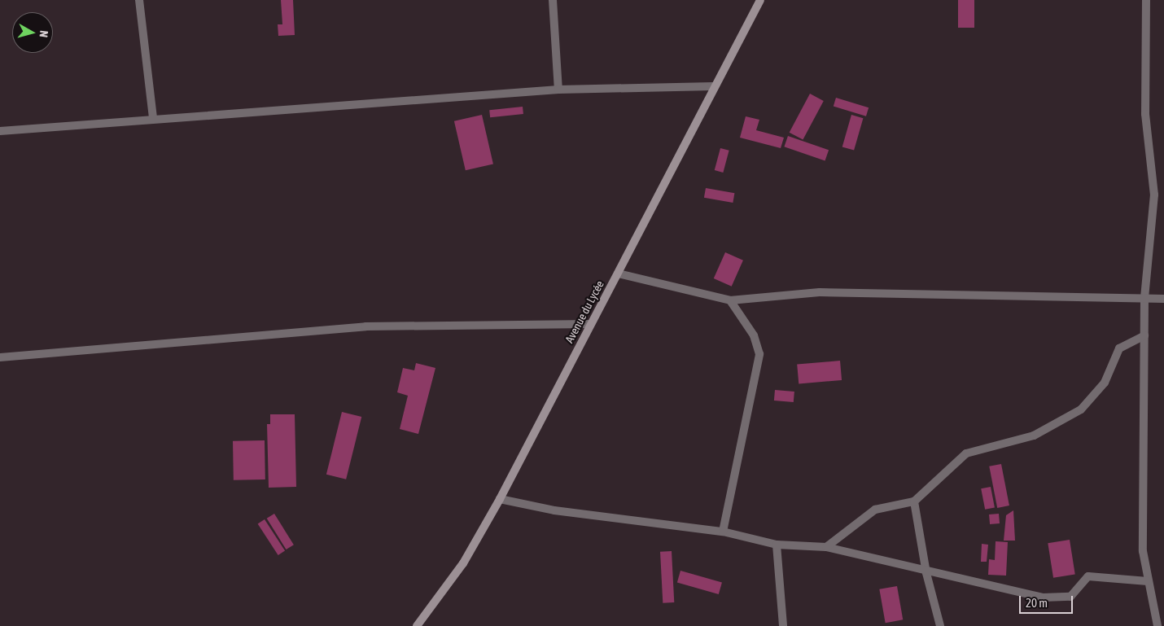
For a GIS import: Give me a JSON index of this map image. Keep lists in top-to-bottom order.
{
  "streets": {
    "main road": ["Avenue du Lycée"]
  },
  "scale_bar": "20 m",
  "north": "right"
}
